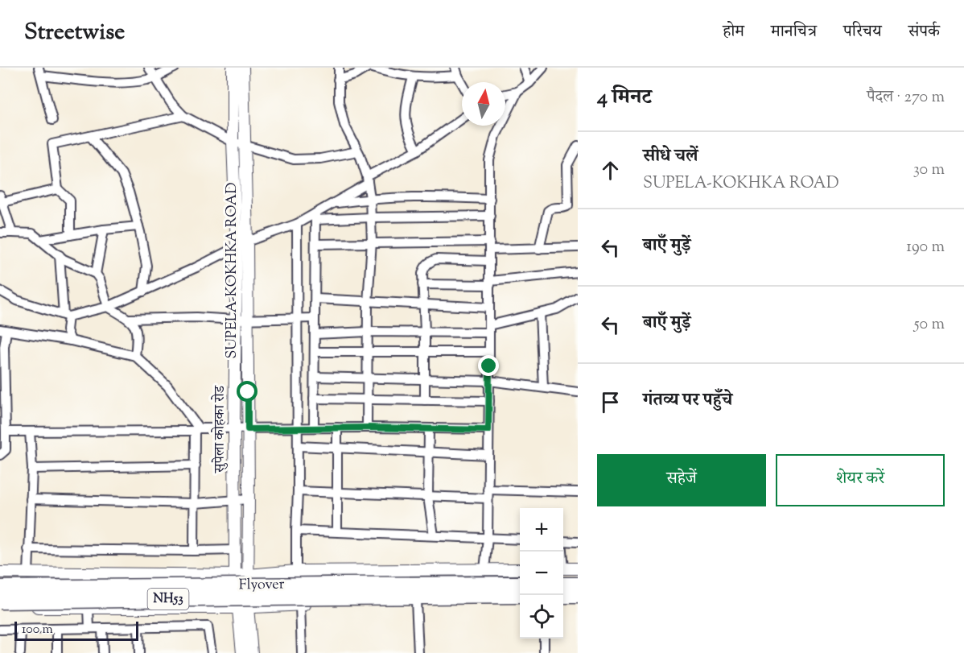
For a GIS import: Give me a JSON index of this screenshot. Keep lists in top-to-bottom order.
{
  "streets": {
    "highway": ["Flyover", "NH53"],
    "street": ["SUPELA-KOKHKA ROAD", "सुपेला कोहका रोड"]
  },
  "crossings": [
    ["SUPELA-KOKHKA ROAD", "सुपेला कोहका रोड"]
  ],
  "scale_bar": "100 m",
  "north": "top",
  "page": {
    "header": "Streetwise",
    "nav": [
      "होम",
      "मानचित्र",
      "परिचय",
      "संपर्क"
    ],
    "heading": ["4 मिनट", "पैदल · 270 m"],
    "list": [
      ["सीधे चलें", "SUPELA-KOKHKA ROAD", "30 m"],
      ["बाएँ मुड़ें", "190 m"],
      ["बाएँ मुड़ें", "50 m"],
      "गंतव्य पर पहुँचे"
    ],
    "buttons": ["सहेजें", "शेयर करें"],
    "map_buttons": ["+", "−"],
    "scale": "100 m"
  }
}
